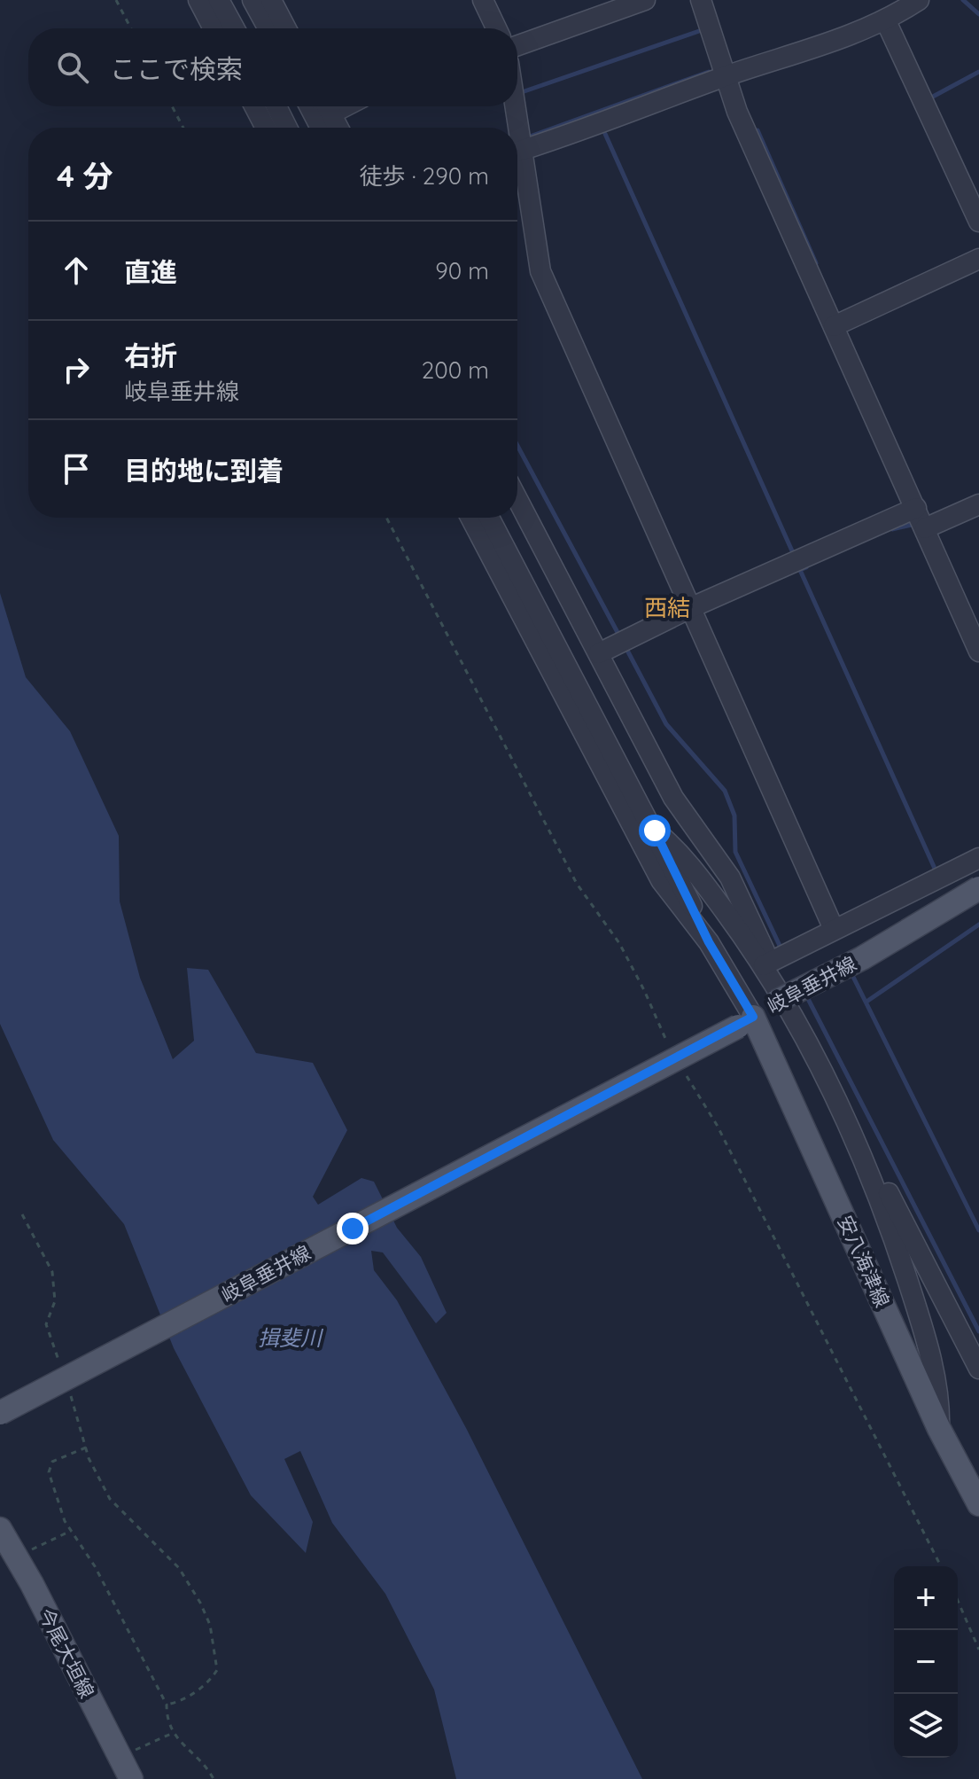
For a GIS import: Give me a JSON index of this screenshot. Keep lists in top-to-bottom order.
{
  "streets": {
    "main road": ["岐阜垂井線", "安八海津線", "今尾大垣線"]
  },
  "crossings": [
    ["岐阜垂井線", "安八海津線"]
  ],
  "districts": ["西結"],
  "water": ["揖斐川"],
  "page": {
    "search": "ここで検索",
    "heading": ["4 分", "徒歩 · 290 m"],
    "list": [
      ["直進", "90 m"],
      ["右折", "岐阜垂井線", "200 m"],
      "目的地に到着"
    ],
    "map_buttons": ["+", "−"]
  }
}
